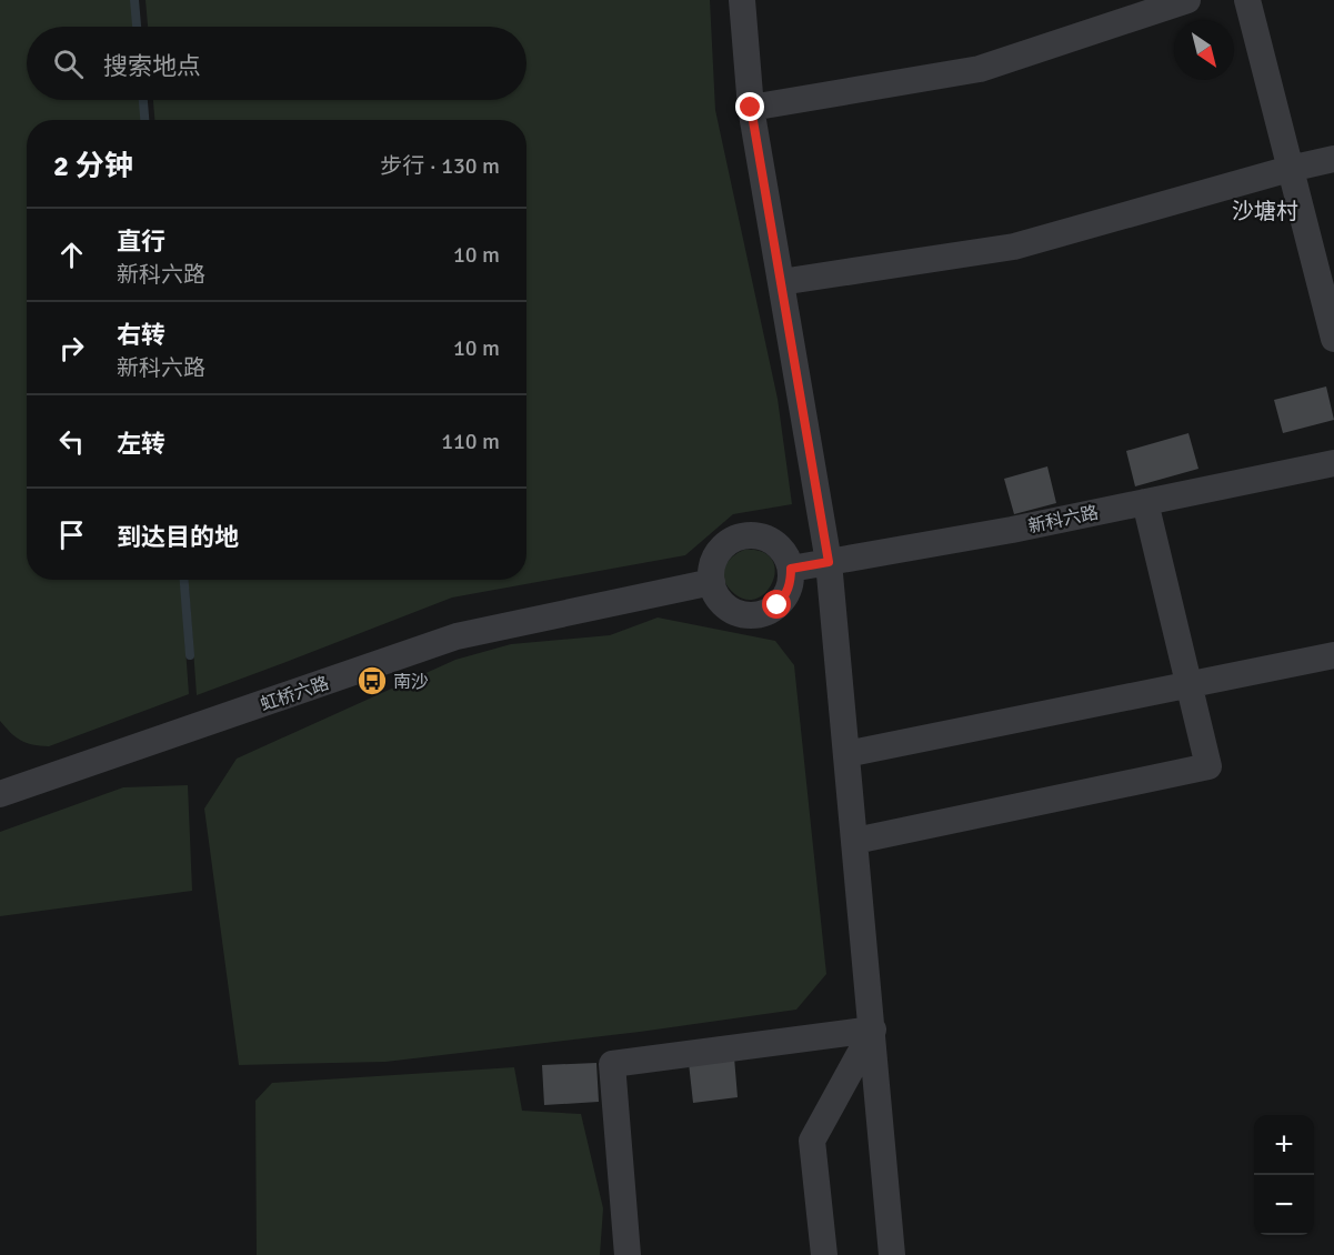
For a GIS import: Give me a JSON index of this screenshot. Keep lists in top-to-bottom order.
{
  "streets": {
    "street": ["新科六路", "虹桥六路"]
  },
  "crossings": [
    ["新科六路", "虹桥六路"]
  ],
  "districts": ["沙塘村"],
  "places": {
    "bus stop": ["南沙"]
  },
  "north": "bottom right",
  "page": {
    "search": "搜索地点",
    "heading": ["2 分钟", "步行 · 130 m"],
    "list": [
      ["直行", "新科六路", "10 m"],
      ["右转", "新科六路", "10 m"],
      ["左转", "110 m"],
      "到达目的地"
    ],
    "map_buttons": ["+", "−"]
  }
}
